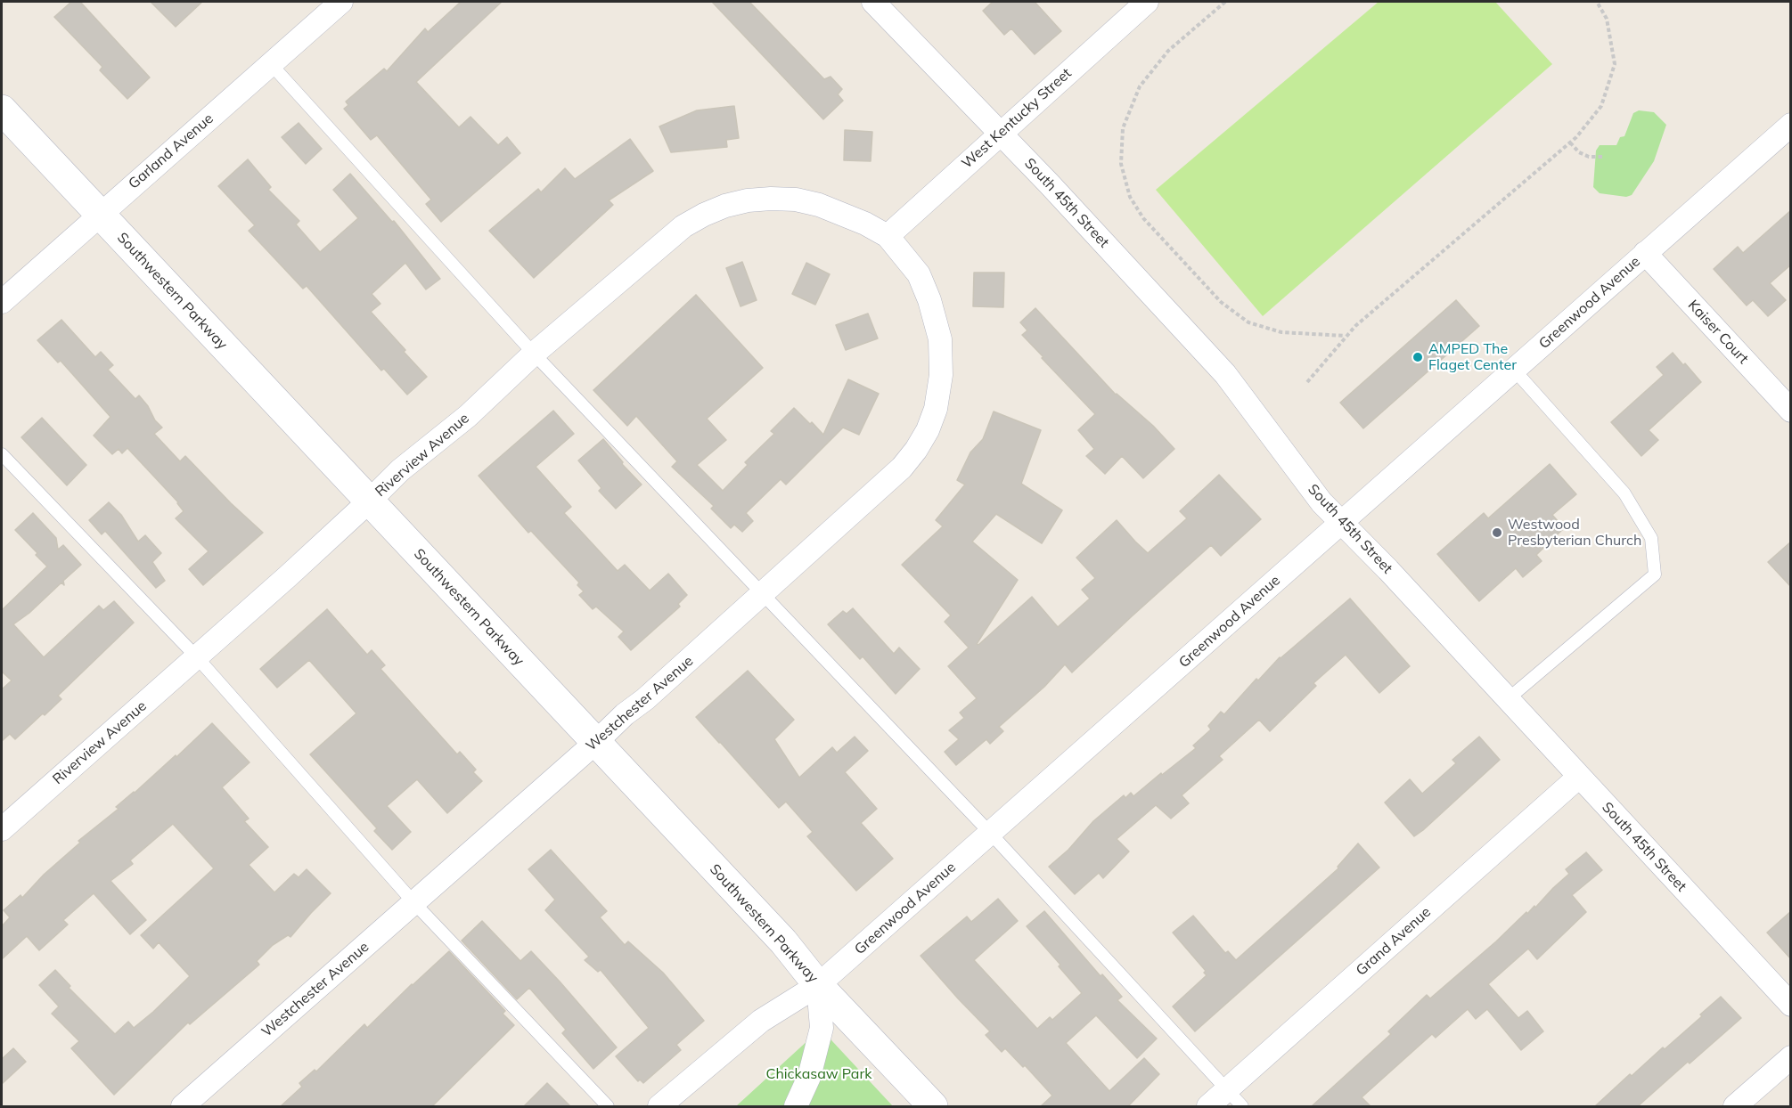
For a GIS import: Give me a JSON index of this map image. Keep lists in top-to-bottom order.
{
  "streets": {
    "street": [
      "West Kentucky Street",
      "Garland Avenue",
      "South 45th Street",
      "Southwestern Parkway",
      "Greenwood Avenue",
      "Kaiser Court",
      "Riverview Avenue",
      "Westchester Avenue",
      "Grand Avenue"
    ]
  },
  "crossings": [
    ["West Kentucky Street", "South 45th Street"],
    ["West Kentucky Street", "Riverview Avenue"],
    ["West Kentucky Street", "Westchester Avenue"],
    ["Garland Avenue", "Southwestern Parkway"],
    ["South 45th Street", "Greenwood Avenue"],
    ["South 45th Street", "Grand Avenue"],
    ["Southwestern Parkway", "Greenwood Avenue"],
    ["Southwestern Parkway", "Riverview Avenue"],
    ["Southwestern Parkway", "Westchester Avenue"],
    ["Greenwood Avenue", "Kaiser Court"],
    ["Riverview Avenue", "Westchester Avenue"]
  ],
  "parks": ["Chickasaw Park"],
  "places": ["AMPED The Flaget Center", "Westwood Presbyterian Church"]
}
